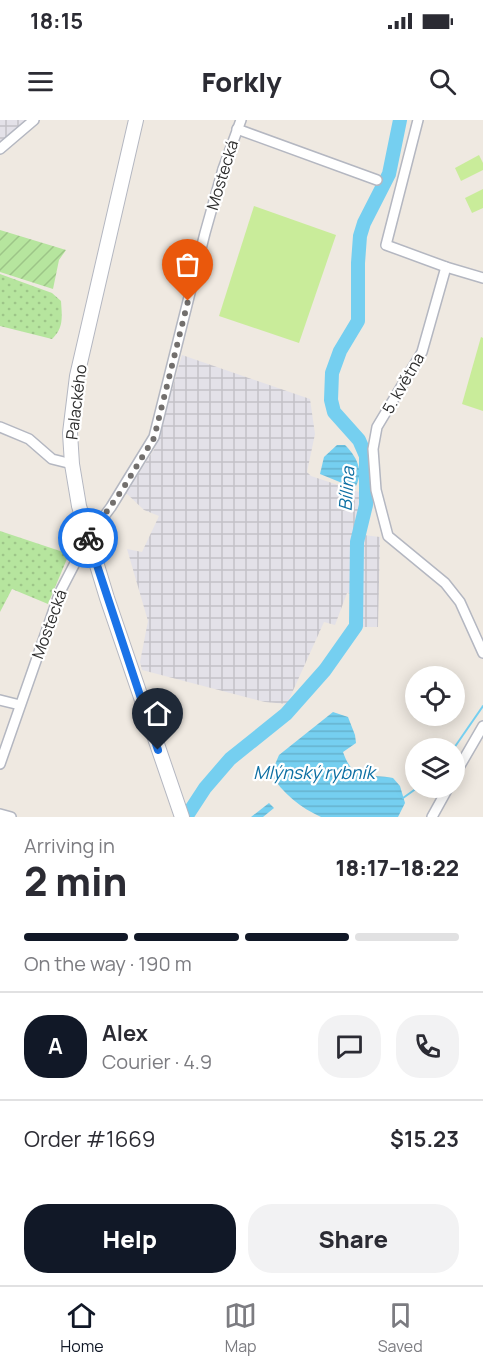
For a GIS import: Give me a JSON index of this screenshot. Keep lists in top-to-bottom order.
{
  "streets": {
    "street": ["Mostecká", "5. května", "Palackého"]
  },
  "crossings": [
    ["Mostecká", "Palackého"]
  ],
  "water": ["Bílina", "Mlýnský rybník"],
  "page": {
    "status": "18:15",
    "header": "Forkly",
    "heading": ["2 min", "Arriving in", "18:17–18:22"],
    "panel": [
      "Alex",
      "Courier · 4.9",
      "Order #1669",
      "$15.23"
    ],
    "bar": "On the way · 190 m",
    "round": "A",
    "buttons": ["Help", "Share"],
    "tabs": ["Home", "Map", "Saved"]
  }
}
